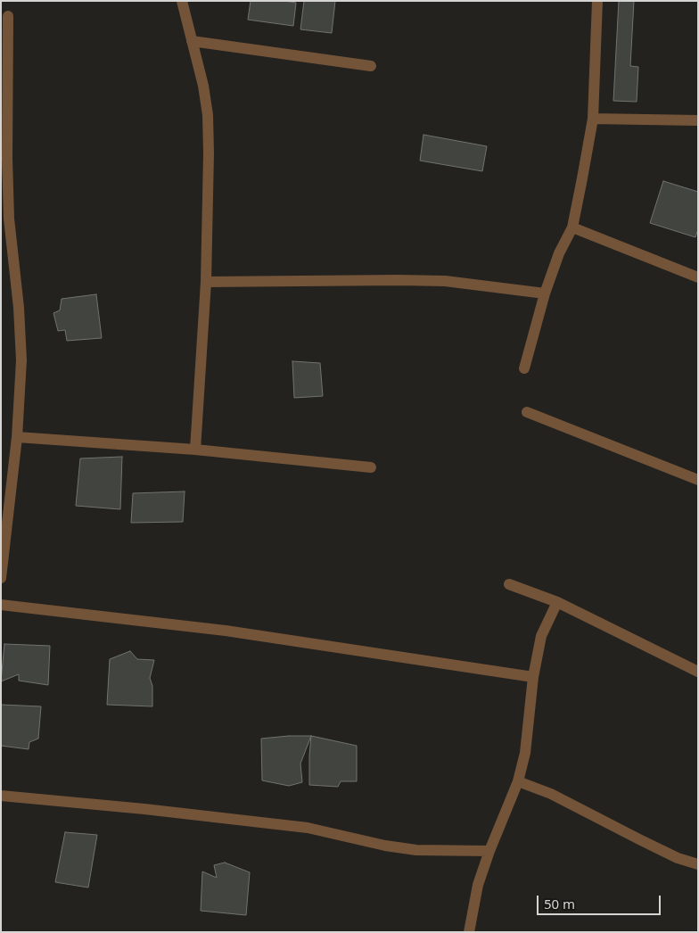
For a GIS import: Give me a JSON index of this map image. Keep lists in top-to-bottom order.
{
  "scale_bar": "50 m"
}
